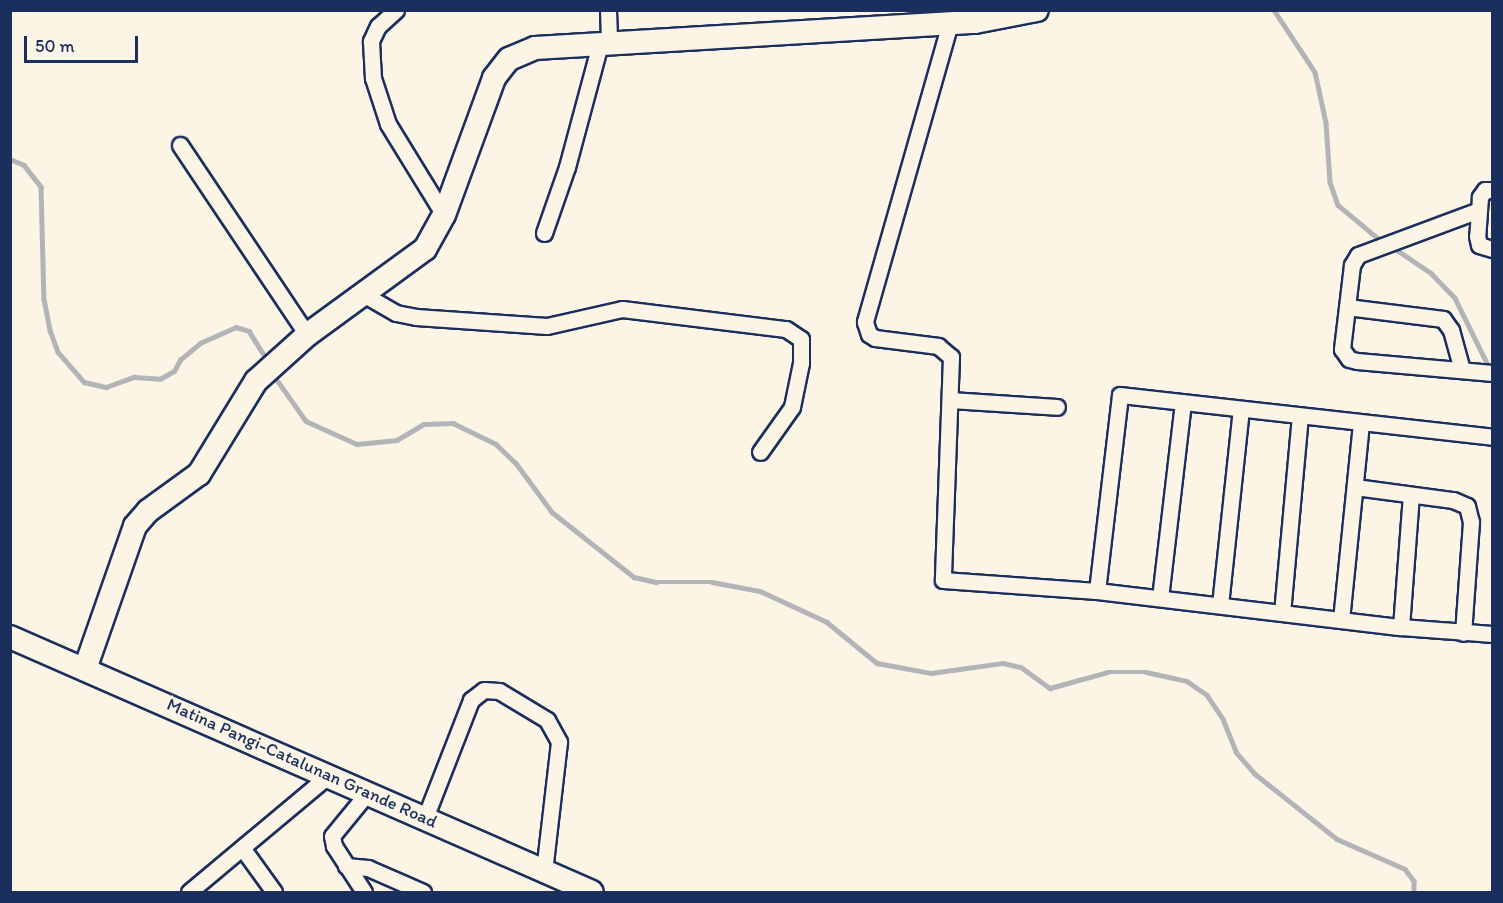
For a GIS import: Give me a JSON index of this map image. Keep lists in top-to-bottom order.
{
  "streets": {
    "street": ["Matina Pangi-Catalunan Grande Road"]
  },
  "scale_bar": "50 m"
}
